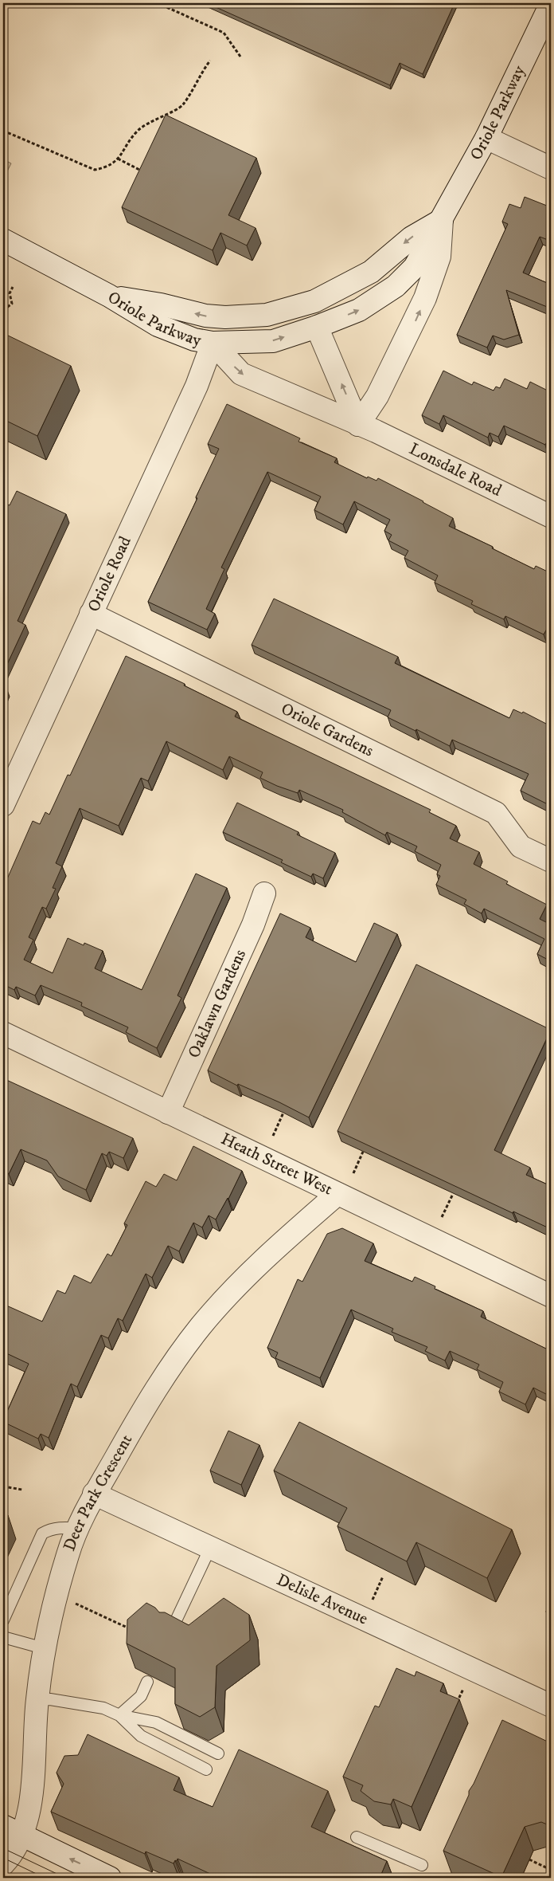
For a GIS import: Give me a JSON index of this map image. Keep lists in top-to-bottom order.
{
  "streets": {
    "street": [
      "Oriole Parkway",
      "Lonsdale Road",
      "Oriole Road",
      "Oriole Gardens",
      "Oaklawn Gardens",
      "Heath Street West",
      "Deer Park Crescent",
      "Delisle Avenue"
    ]
  },
  "crossings": [
    ["Oriole Parkway", "Lonsdale Road"],
    ["Oriole Parkway", "Oriole Road"],
    ["Lonsdale Road", "Oriole Road"],
    ["Oriole Road", "Oriole Gardens"],
    ["Oaklawn Gardens", "Heath Street West"],
    ["Heath Street West", "Deer Park Crescent"],
    ["Deer Park Crescent", "Delisle Avenue"]
  ],
  "one_way": ["Lonsdale Road"]
}
